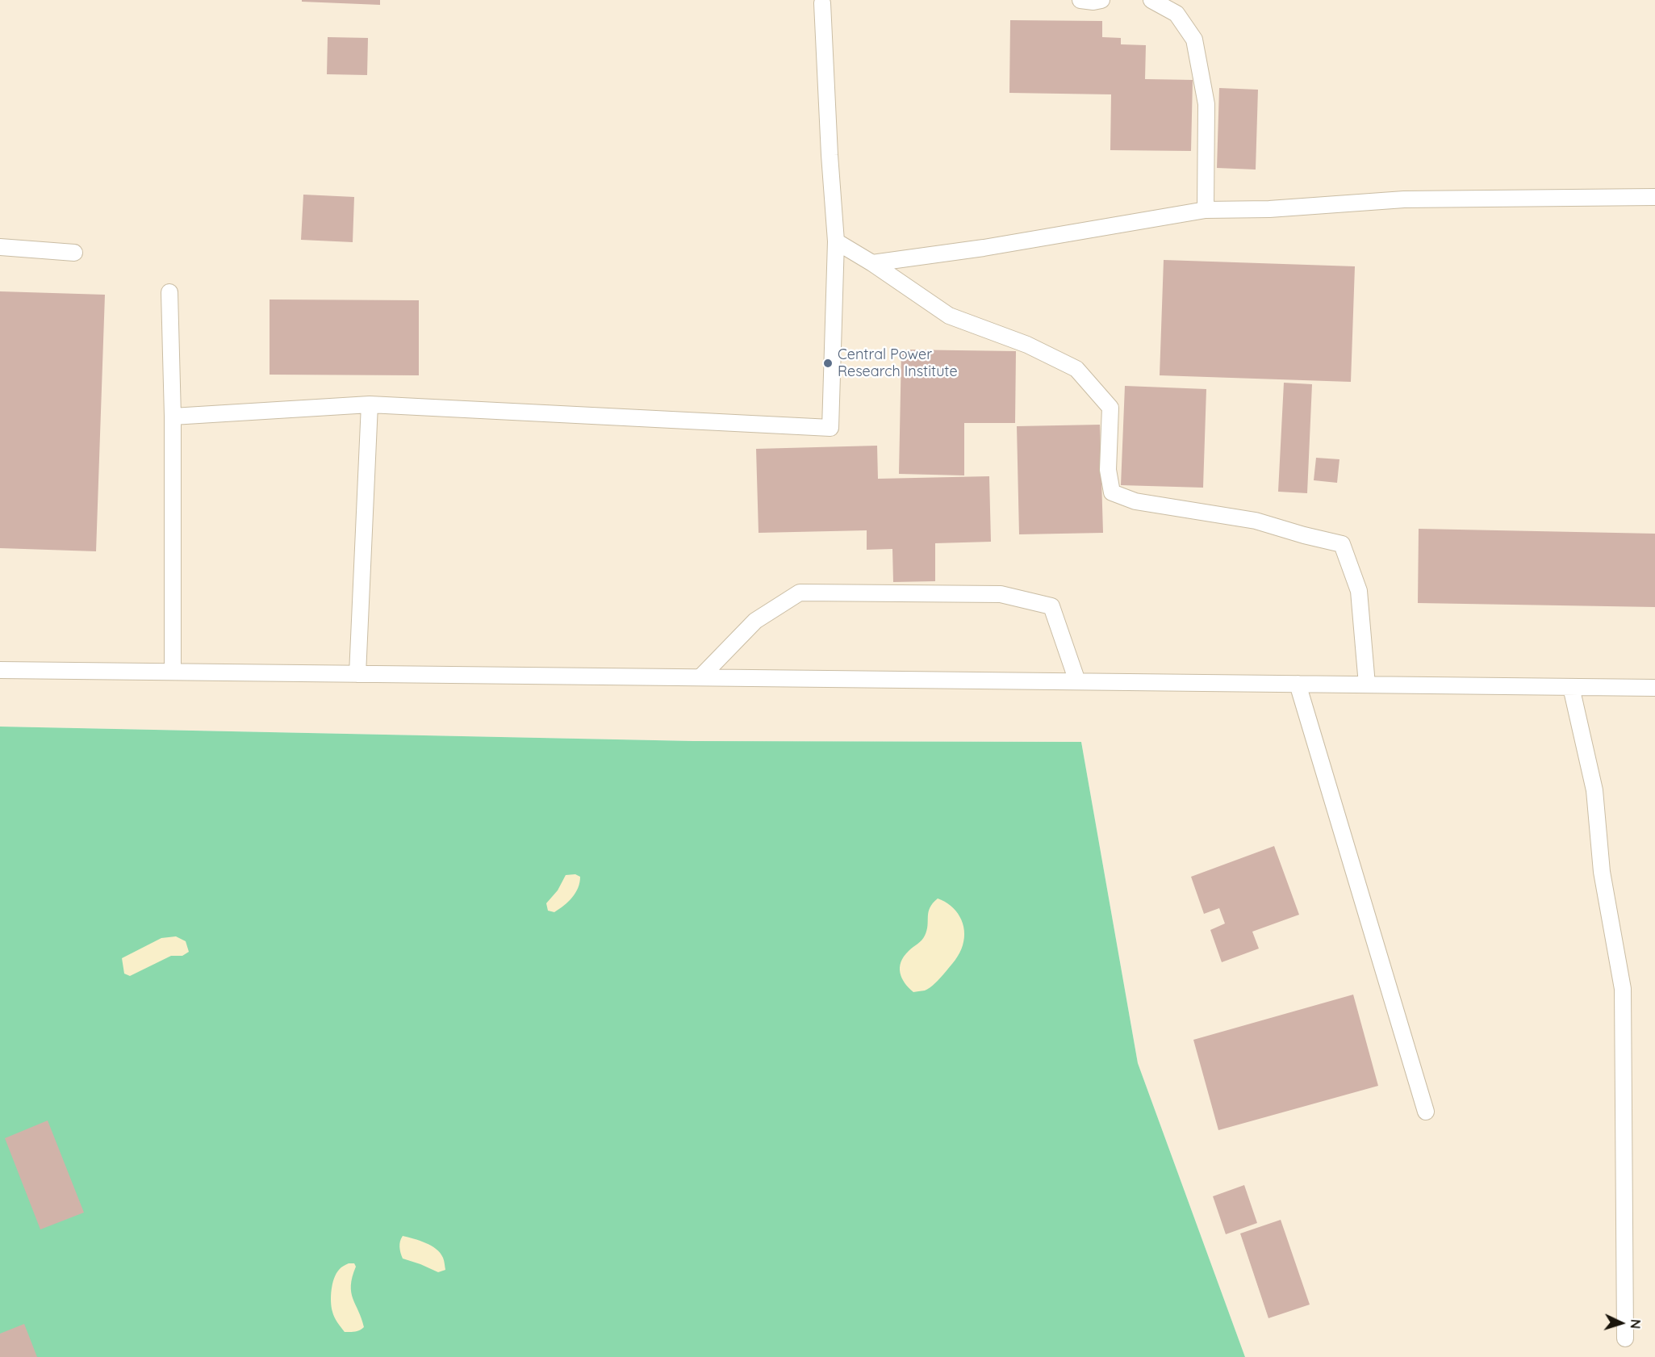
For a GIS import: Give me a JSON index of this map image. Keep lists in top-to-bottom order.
{
  "places": ["Central Power Research Institute"],
  "north": "right"
}
